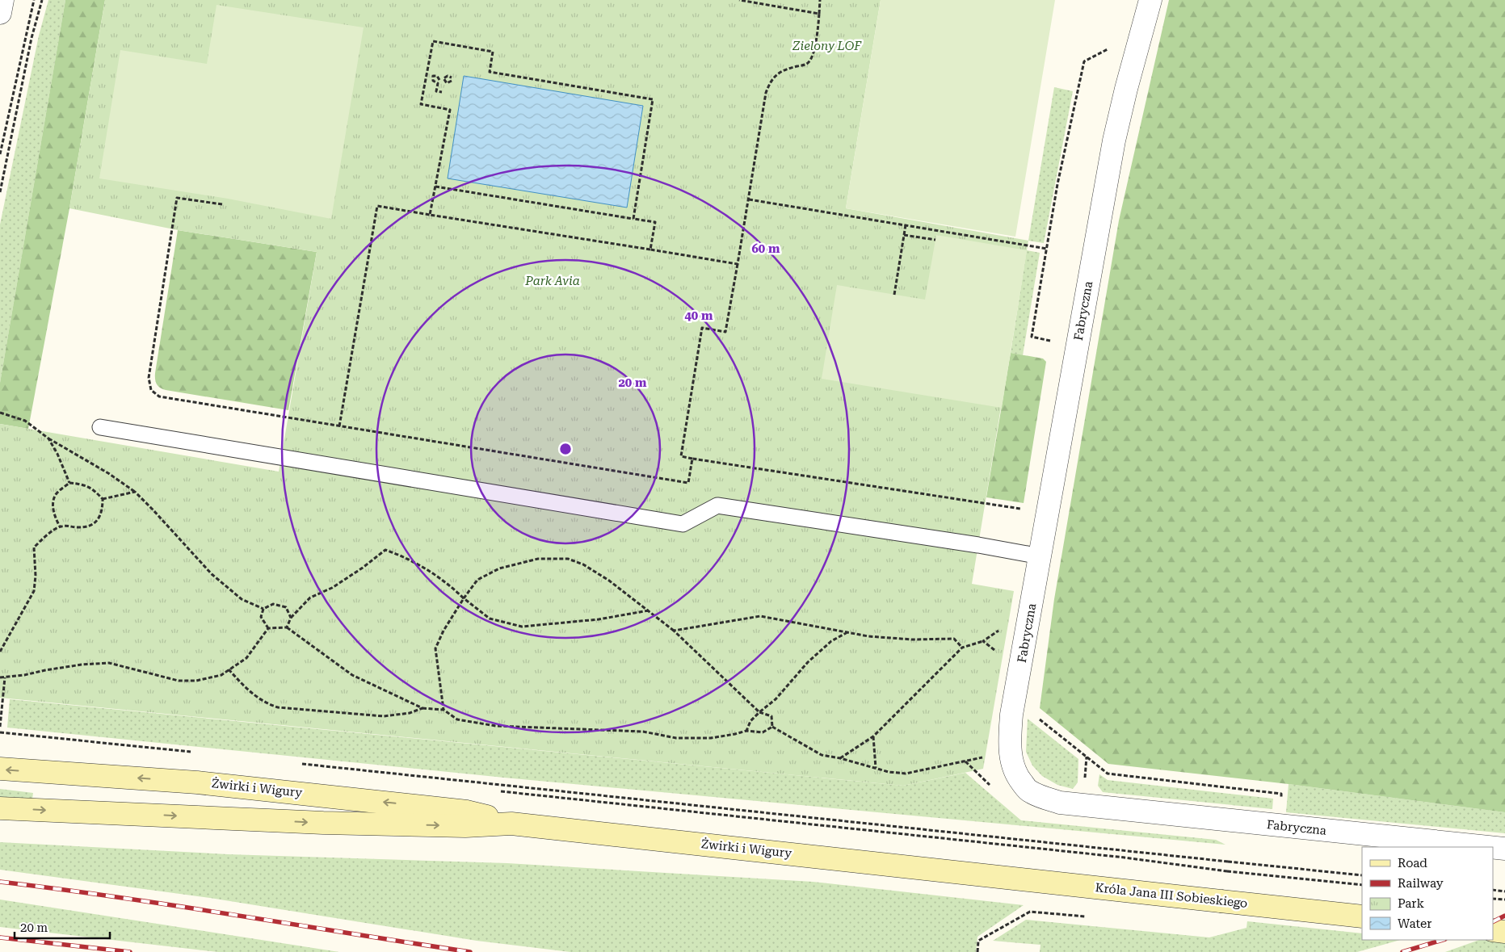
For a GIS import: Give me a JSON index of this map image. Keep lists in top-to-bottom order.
{
  "streets": {
    "main road": ["Żwirki i Wigury", "Króla Jana III Sobieskiego"],
    "street": ["Fabryczna"]
  },
  "crossings": [
    ["Żwirki i Wigury", "Króla Jana III Sobieskiego"]
  ],
  "parks": ["Zielony LOF", "Park Avia"],
  "legend": [
    "Road",
    "Railway",
    "Park",
    "Water"
  ],
  "scale_bar": "20 m",
  "rings": ["60 m", "40 m", "20 m"]
}
